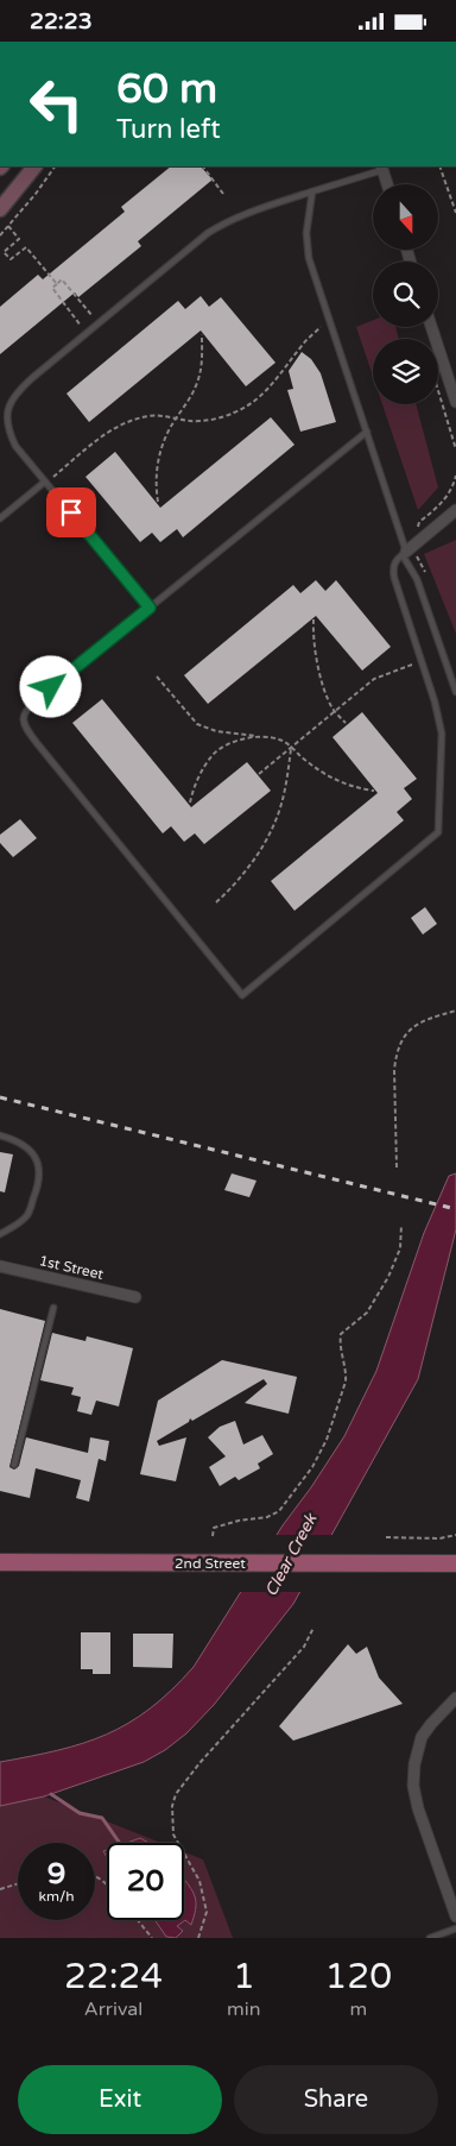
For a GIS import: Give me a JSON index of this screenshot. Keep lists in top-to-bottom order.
{
  "streets": {
    "main road": ["2nd Street"],
    "street": ["1st Street"]
  },
  "water": ["Clear Creek"],
  "north": "bottom",
  "page": {
    "status": "22:23",
    "turn": ["60 m", "Turn left"],
    "speed": "9 km/h",
    "limit": "20",
    "eta": [
      "22:24",
      "Arrival",
      "1",
      "min",
      "120",
      "m"
    ],
    "buttons": ["Exit", "Share"]
  }
}
